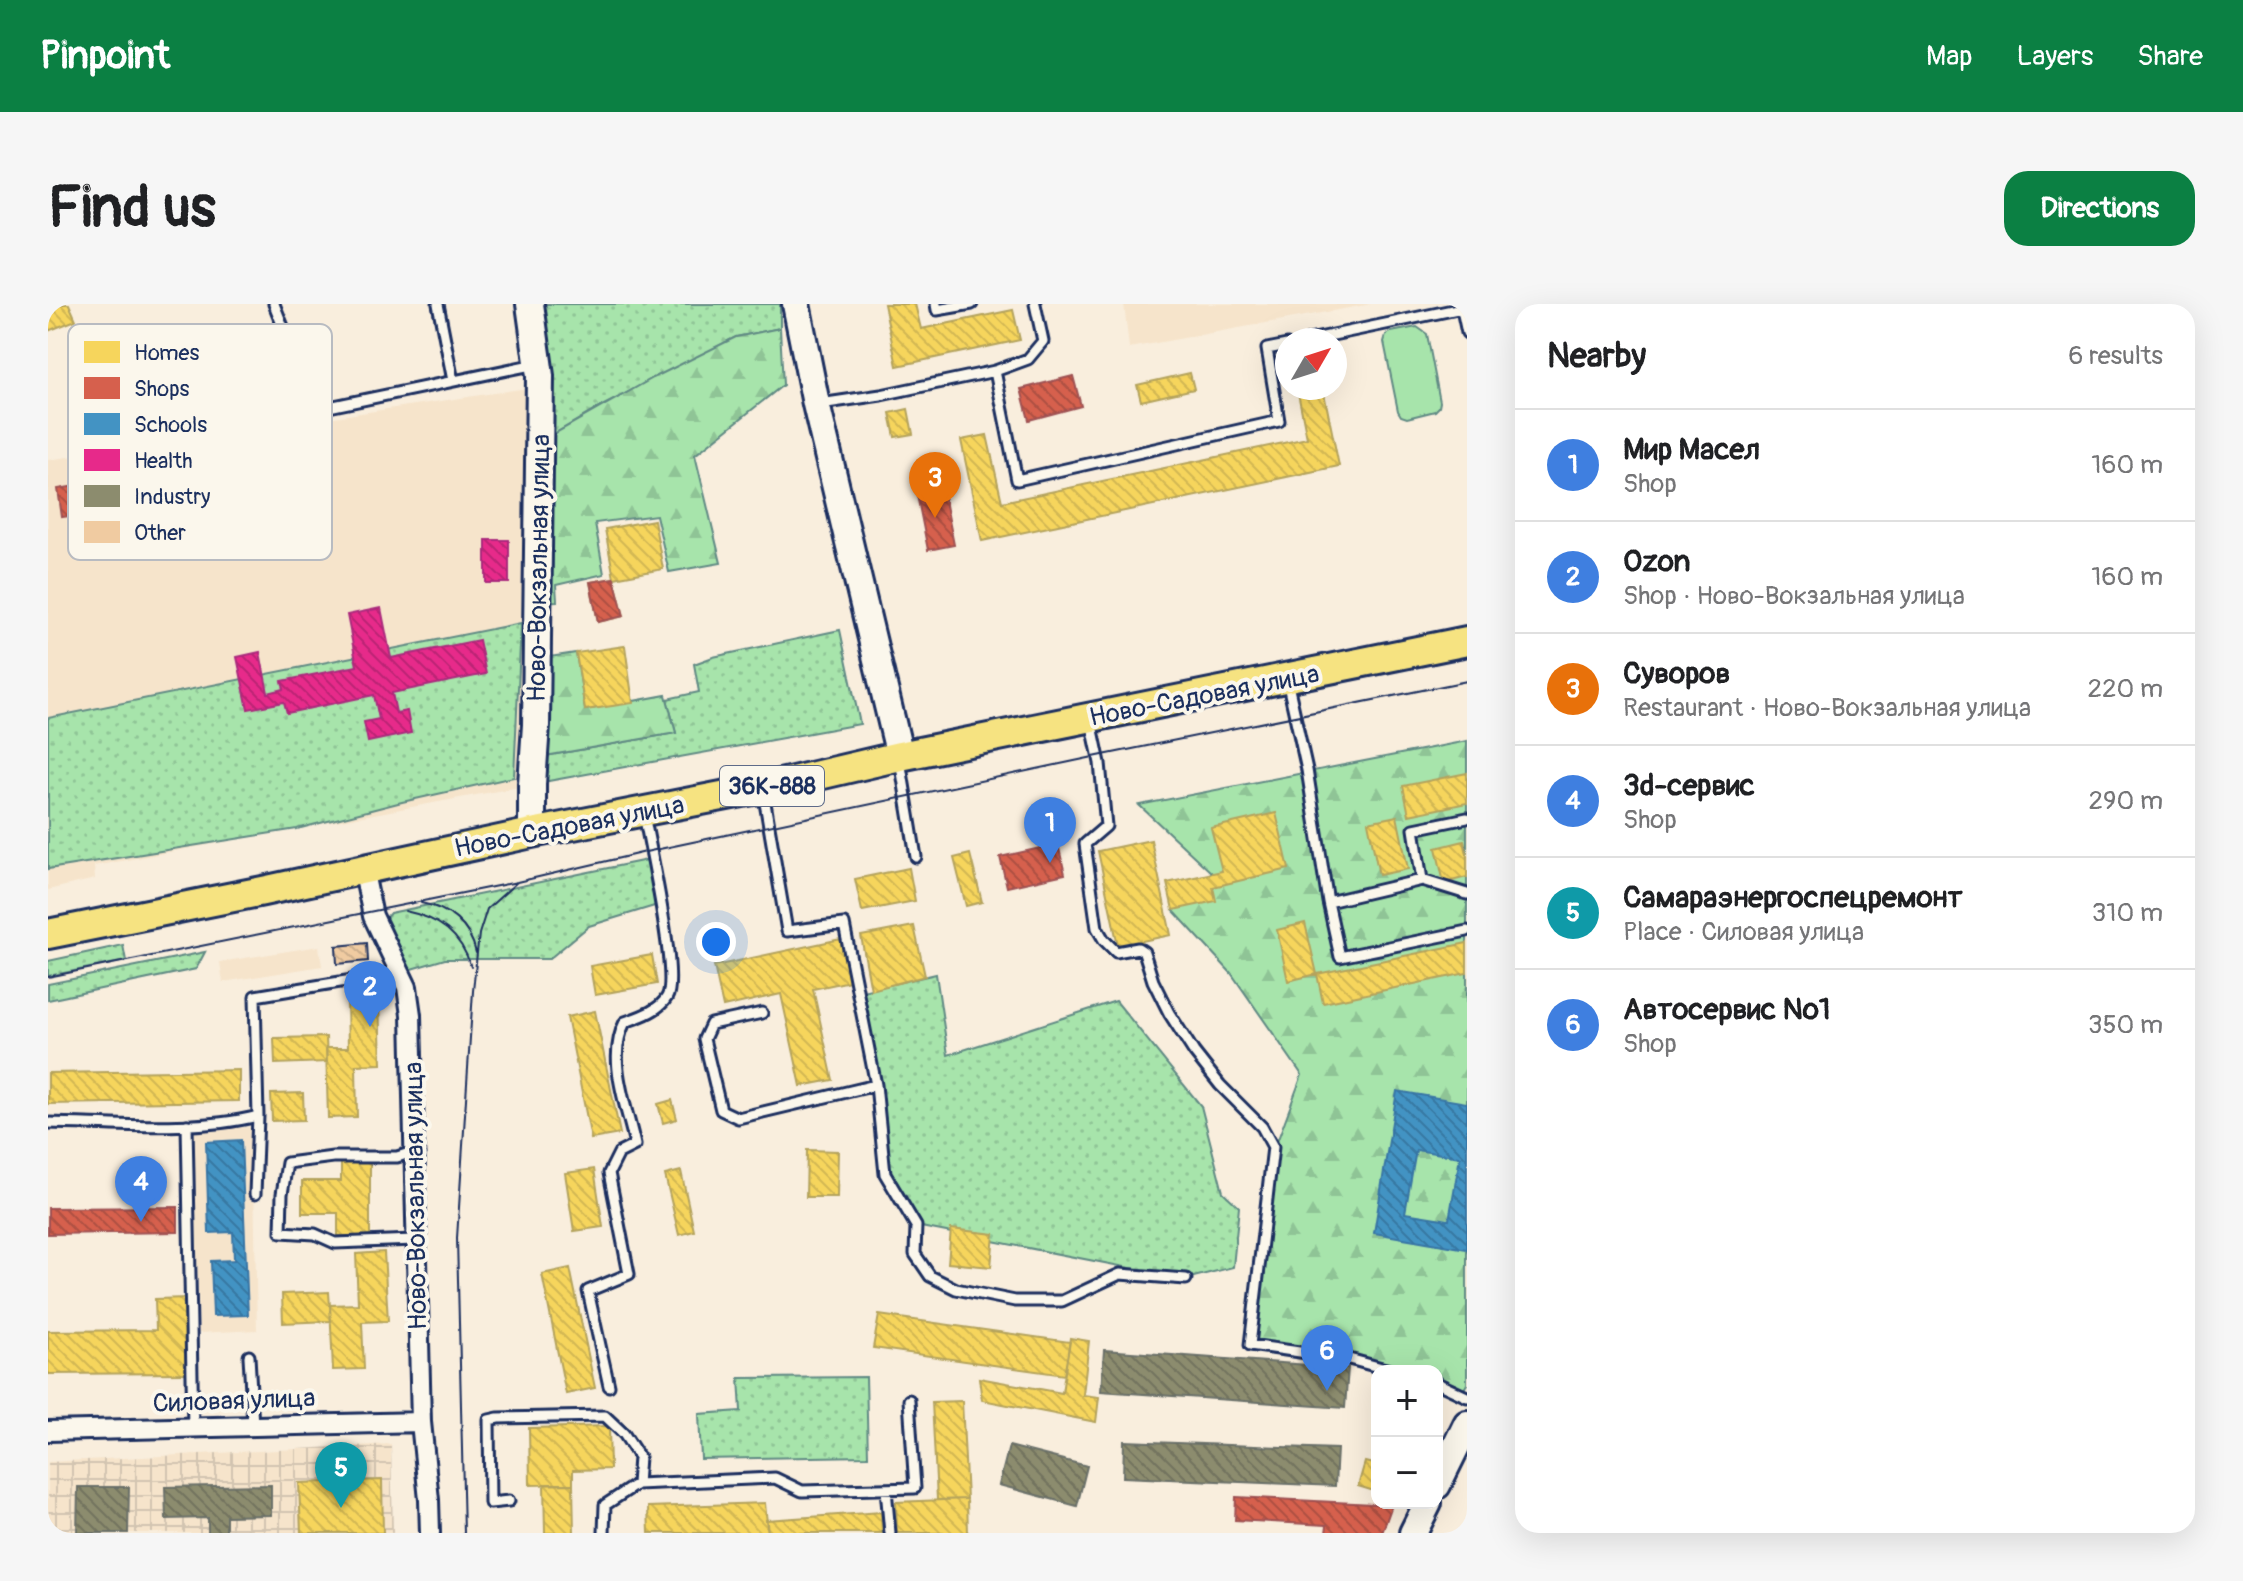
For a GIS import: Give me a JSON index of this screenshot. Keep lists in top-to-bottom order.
{
  "streets": {
    "main road": ["Ново-Садовая улица", "36К-888"],
    "street": ["Ново-Вокзальная улица", "Силовая улица"]
  },
  "crossings": [
    ["Ново-Вокзальная улица", "Ново-Садовая улица"],
    ["Ново-Вокзальная улица", "Силовая улица"]
  ],
  "legend": [
    "Homes",
    "Shops",
    "Schools",
    "Health",
    "Industry",
    "Other"
  ],
  "north": "top right",
  "page": {
    "header": "Pinpoint",
    "nav": ["Map", "Layers", "Share"],
    "buttons": "Directions",
    "title": "Find us",
    "heading": ["Nearby", "6 results"],
    "list": [
      {
        "mark": "1",
        "name": "Мир Масел",
        "note": "Shop",
        "value": "160 m"
      },
      {
        "mark": "2",
        "name": "Ozon",
        "note": "Shop · Ново-Вокзальная улица",
        "value": "160 m"
      },
      {
        "mark": "3",
        "name": "Суворов",
        "note": "Restaurant · Ново-Вокзальная улица",
        "value": "220 m"
      },
      {
        "mark": "4",
        "name": "3d-сервис",
        "note": "Shop",
        "value": "290 m"
      },
      {
        "mark": "5",
        "name": "Самараэнергоспецремонт",
        "note": "Place · Силовая улица",
        "value": "310 m"
      },
      {
        "mark": "6",
        "name": "Автосервис №1",
        "note": "Shop",
        "value": "350 m"
      }
    ],
    "pins": [
      "3",
      "1",
      "2",
      "4",
      "6",
      "5"
    ],
    "map_buttons": ["+", "−"]
  }
}
